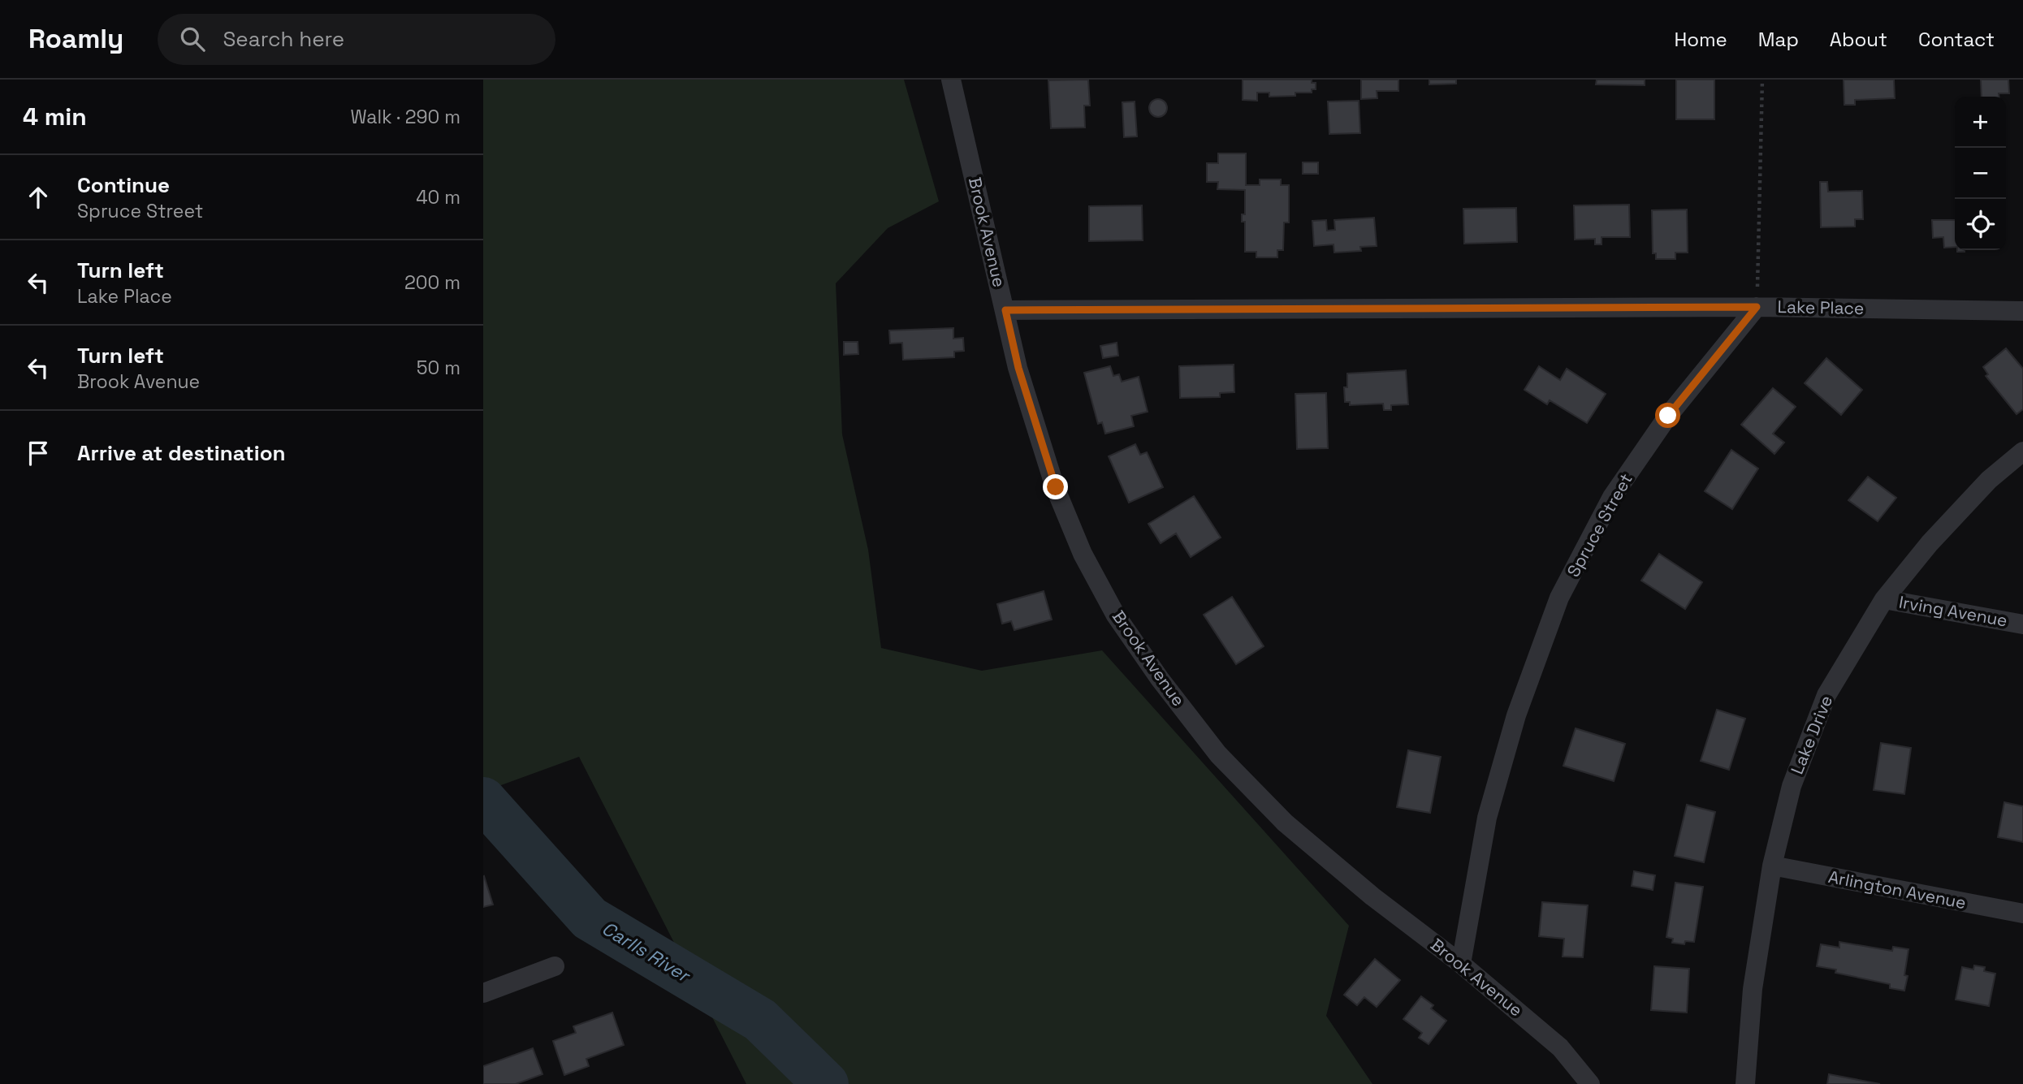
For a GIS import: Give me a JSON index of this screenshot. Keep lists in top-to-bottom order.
{
  "streets": {
    "street": [
      "Brook Avenue",
      "Lake Place",
      "Spruce Street",
      "Irving Avenue",
      "Lake Drive",
      "Arlington Avenue"
    ]
  },
  "crossings": [
    ["Brook Avenue", "Lake Place"],
    ["Brook Avenue", "Spruce Street"],
    ["Lake Place", "Spruce Street"],
    ["Irving Avenue", "Lake Drive"],
    ["Lake Drive", "Arlington Avenue"]
  ],
  "water": ["Carlls River"],
  "page": {
    "header": "Roamly",
    "search": "Search here",
    "nav": [
      "Home",
      "Map",
      "About",
      "Contact"
    ],
    "heading": ["4 min", "Walk · 290 m"],
    "map_buttons": ["+", "−"],
    "list": [
      ["Continue", "Spruce Street", "40 m"],
      ["Turn left", "Lake Place", "200 m"],
      ["Turn left", "Brook Avenue", "50 m"],
      "Arrive at destination"
    ]
  }
}
